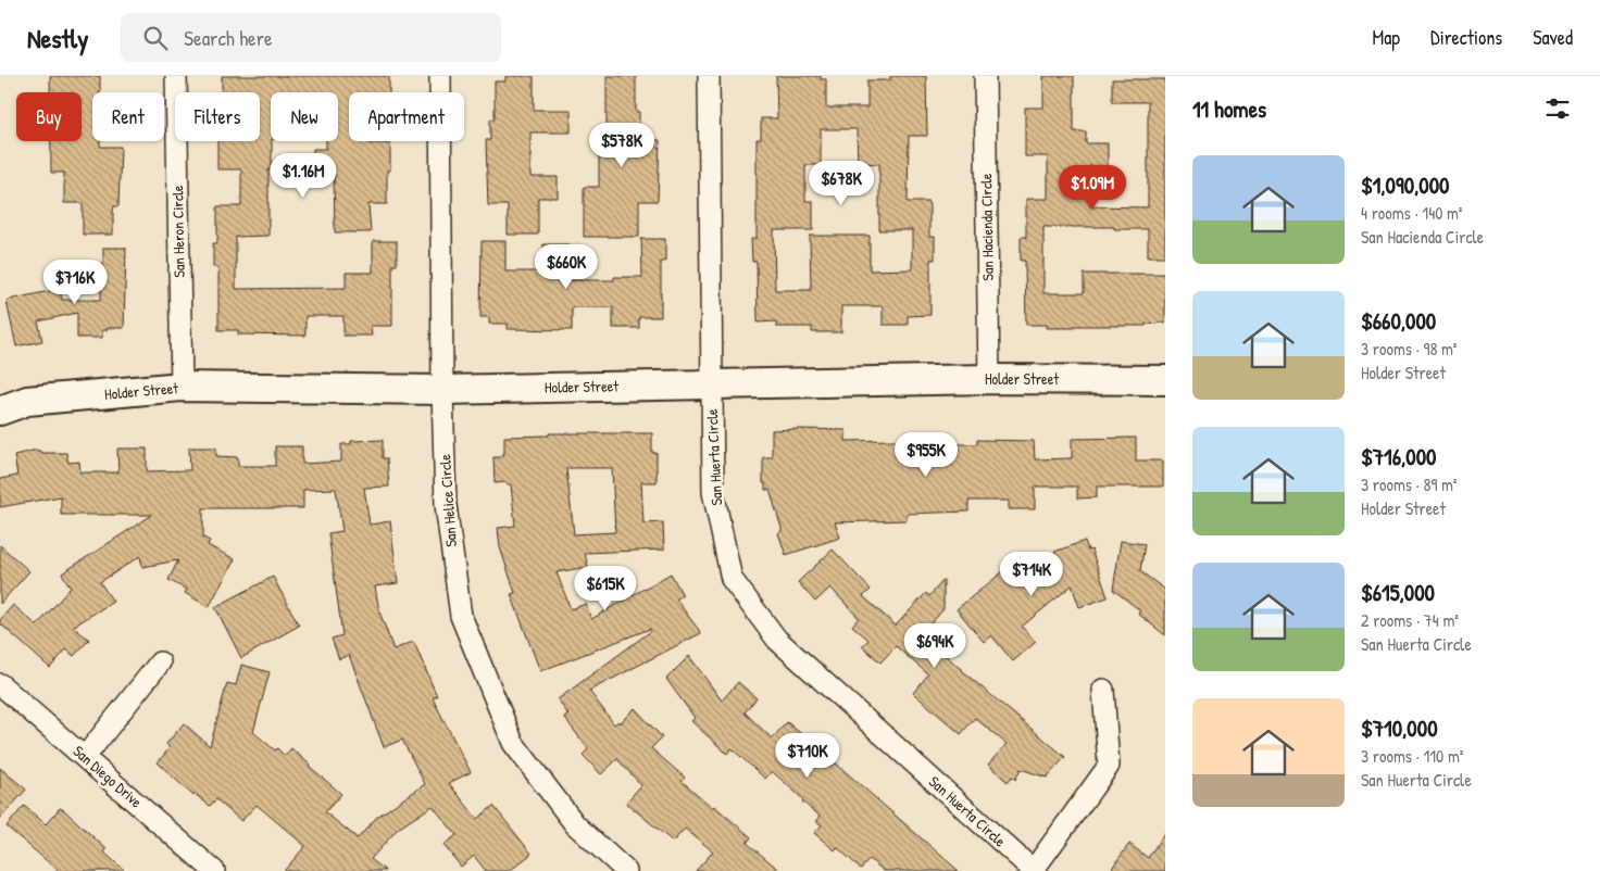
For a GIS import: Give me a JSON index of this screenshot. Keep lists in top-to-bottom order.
{
  "streets": {
    "street": [
      "San Hacienda Circle",
      "San Heron Circle",
      "Holder Street",
      "San Huerta Circle",
      "San Helice Circle",
      "San Diego Drive"
    ]
  },
  "crossings": [
    ["San Hacienda Circle", "Holder Street"],
    ["San Heron Circle", "Holder Street"],
    ["Holder Street", "San Huerta Circle"],
    ["Holder Street", "San Helice Circle"]
  ],
  "page": {
    "header": "Nestly",
    "search": "Search here",
    "nav": ["Map", "Directions", "Saved"],
    "heading": "11 homes",
    "chip": [
      "Buy",
      "Rent",
      "Filters",
      "New",
      "Apartment"
    ],
    "price": [
      "$578K",
      "$1.16M",
      "$678K",
      "$1.09M",
      "$660K",
      "$716K",
      "$955K",
      "$714K",
      "$615K",
      "$694K",
      "$710K"
    ],
    "list": [
      {
        "name": "$1,090,000",
        "note": "4 rooms · 140 m² · San Hacienda Circle"
      },
      {
        "name": "$660,000",
        "note": "3 rooms · 98 m² · Holder Street"
      },
      {
        "name": "$716,000",
        "note": "3 rooms · 89 m² · Holder Street"
      },
      {
        "name": "$615,000",
        "note": "2 rooms · 74 m² · San Huerta Circle"
      },
      {
        "name": "$710,000",
        "note": "3 rooms · 110 m² · San Huerta Circle"
      }
    ]
  }
}
